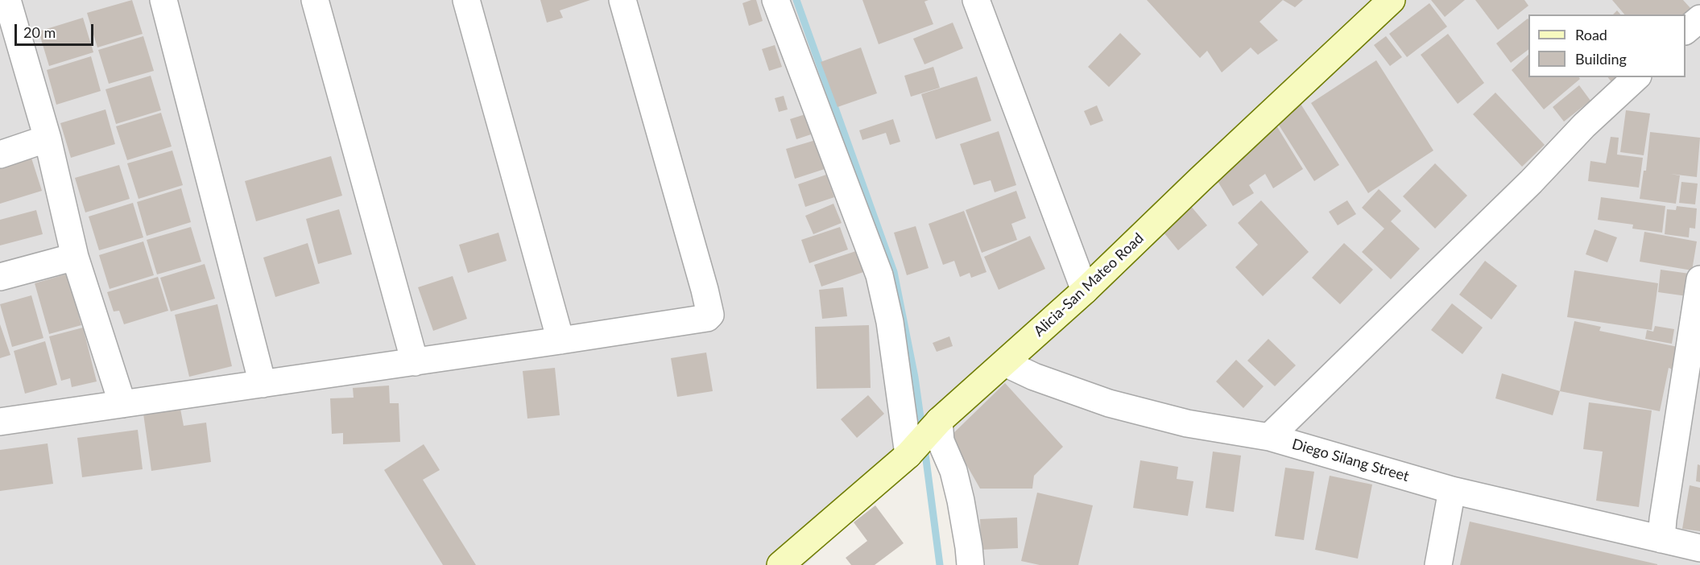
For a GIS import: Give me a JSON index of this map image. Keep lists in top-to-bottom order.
{
  "streets": {
    "main road": ["Alicia-San Mateo Road"],
    "street": ["Diego Silang Street"]
  },
  "crossings": [
    ["Alicia-San Mateo Road", "Diego Silang Street"]
  ],
  "legend": ["Road", "Building"],
  "scale_bar": "20 m"
}
